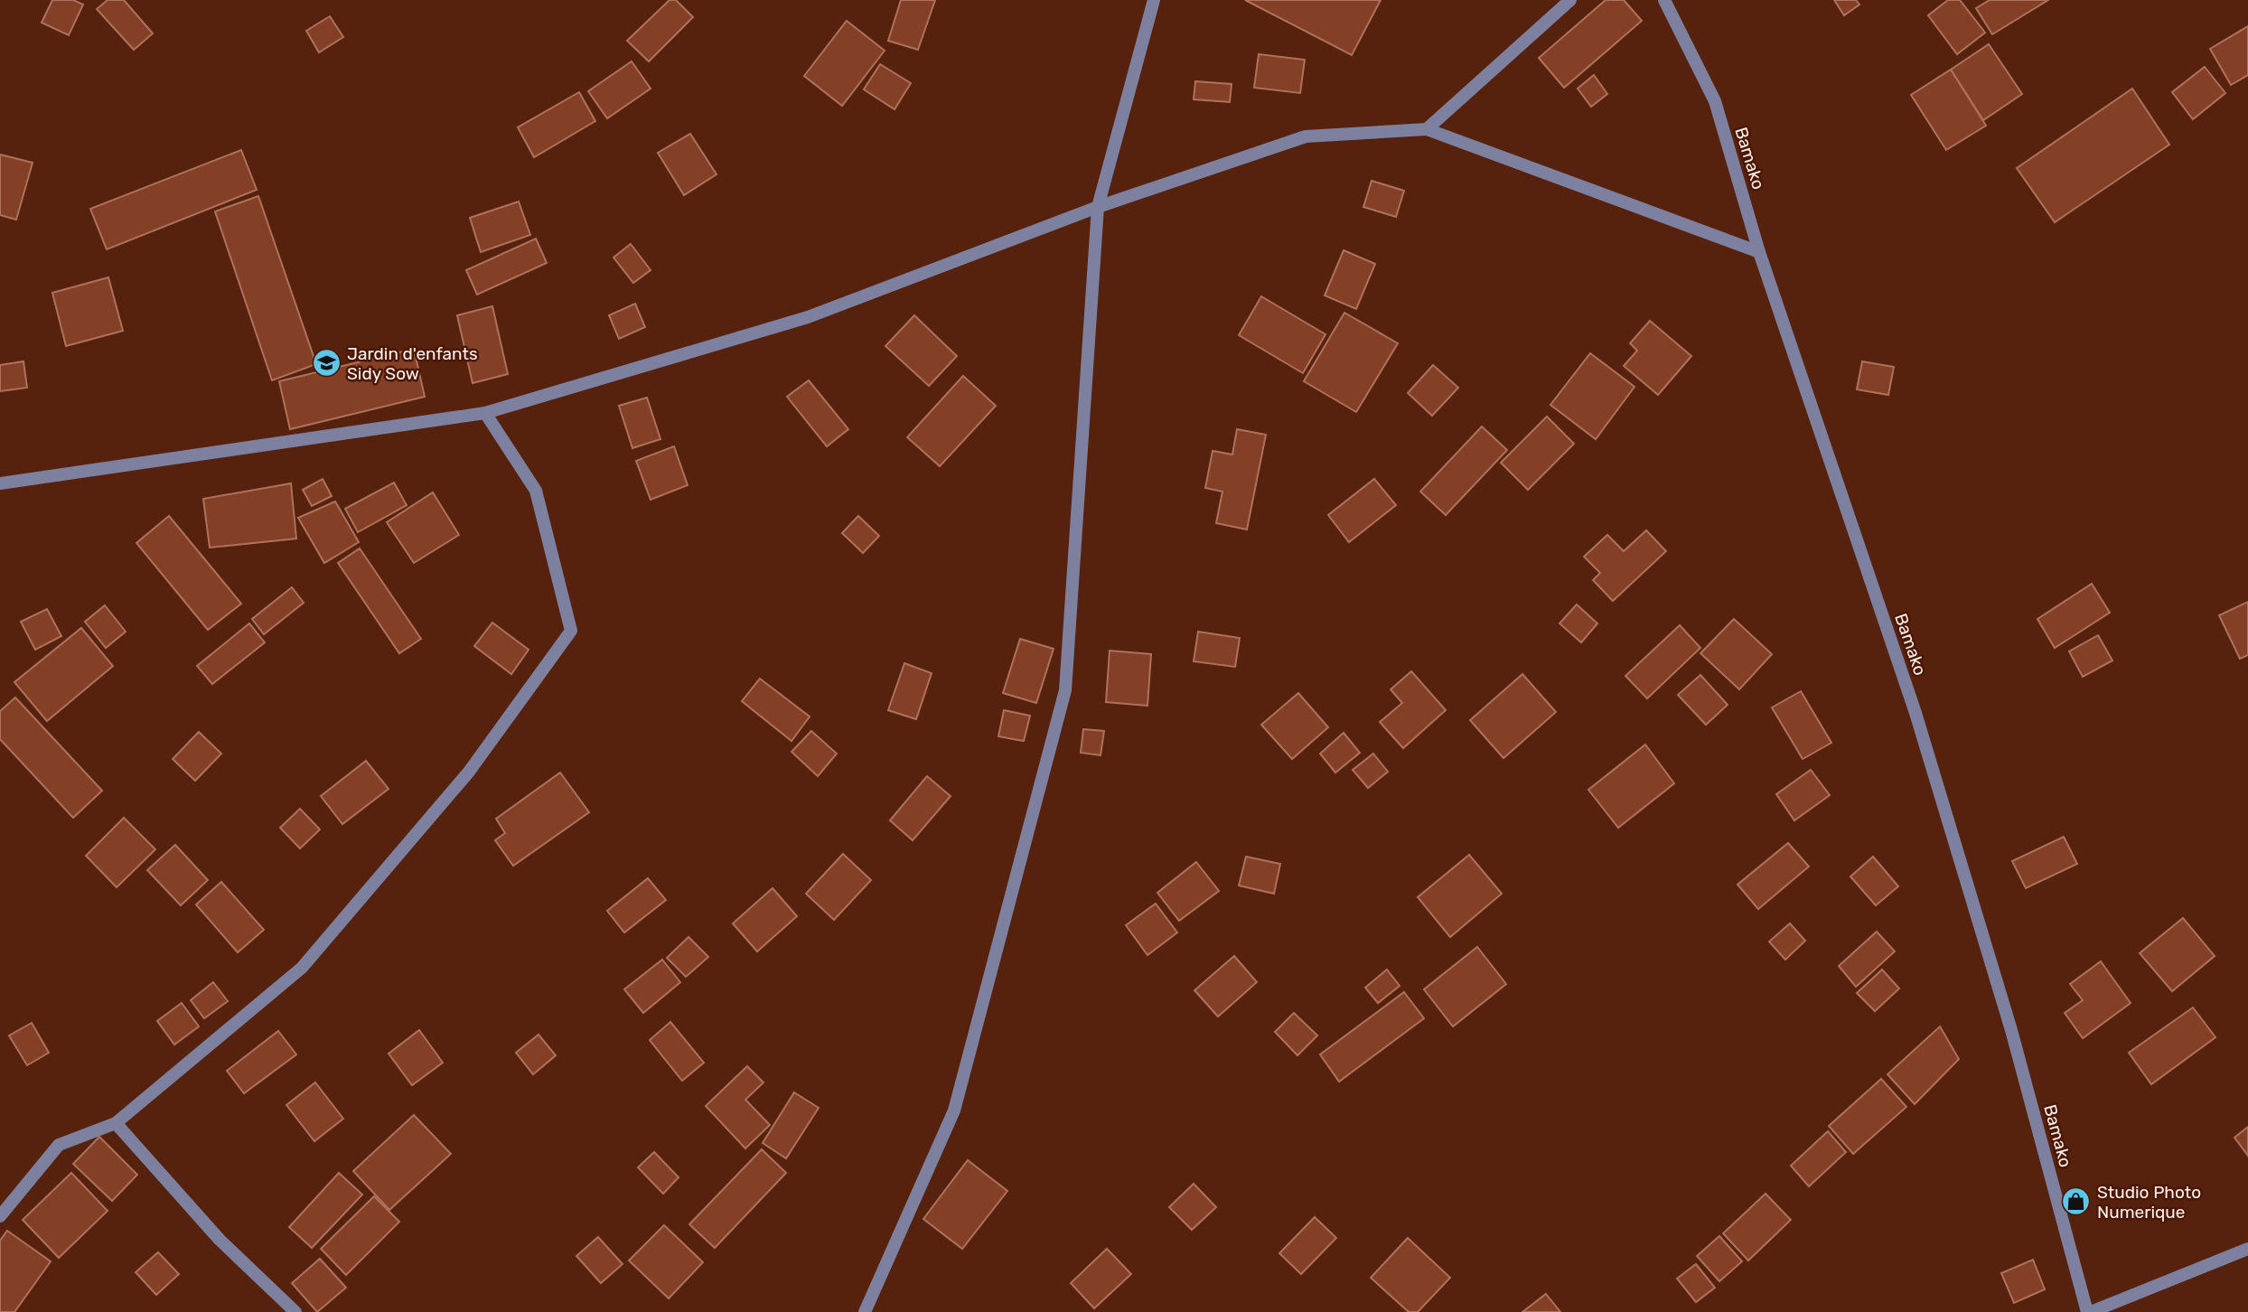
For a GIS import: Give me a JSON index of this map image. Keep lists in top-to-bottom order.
{
  "streets": {
    "street": ["Bamako"]
  },
  "places": {
    "school or university": ["Jardin d'enfants Sidy Sow"],
    "shop": ["Studio Photo Numerique"]
  }
}
